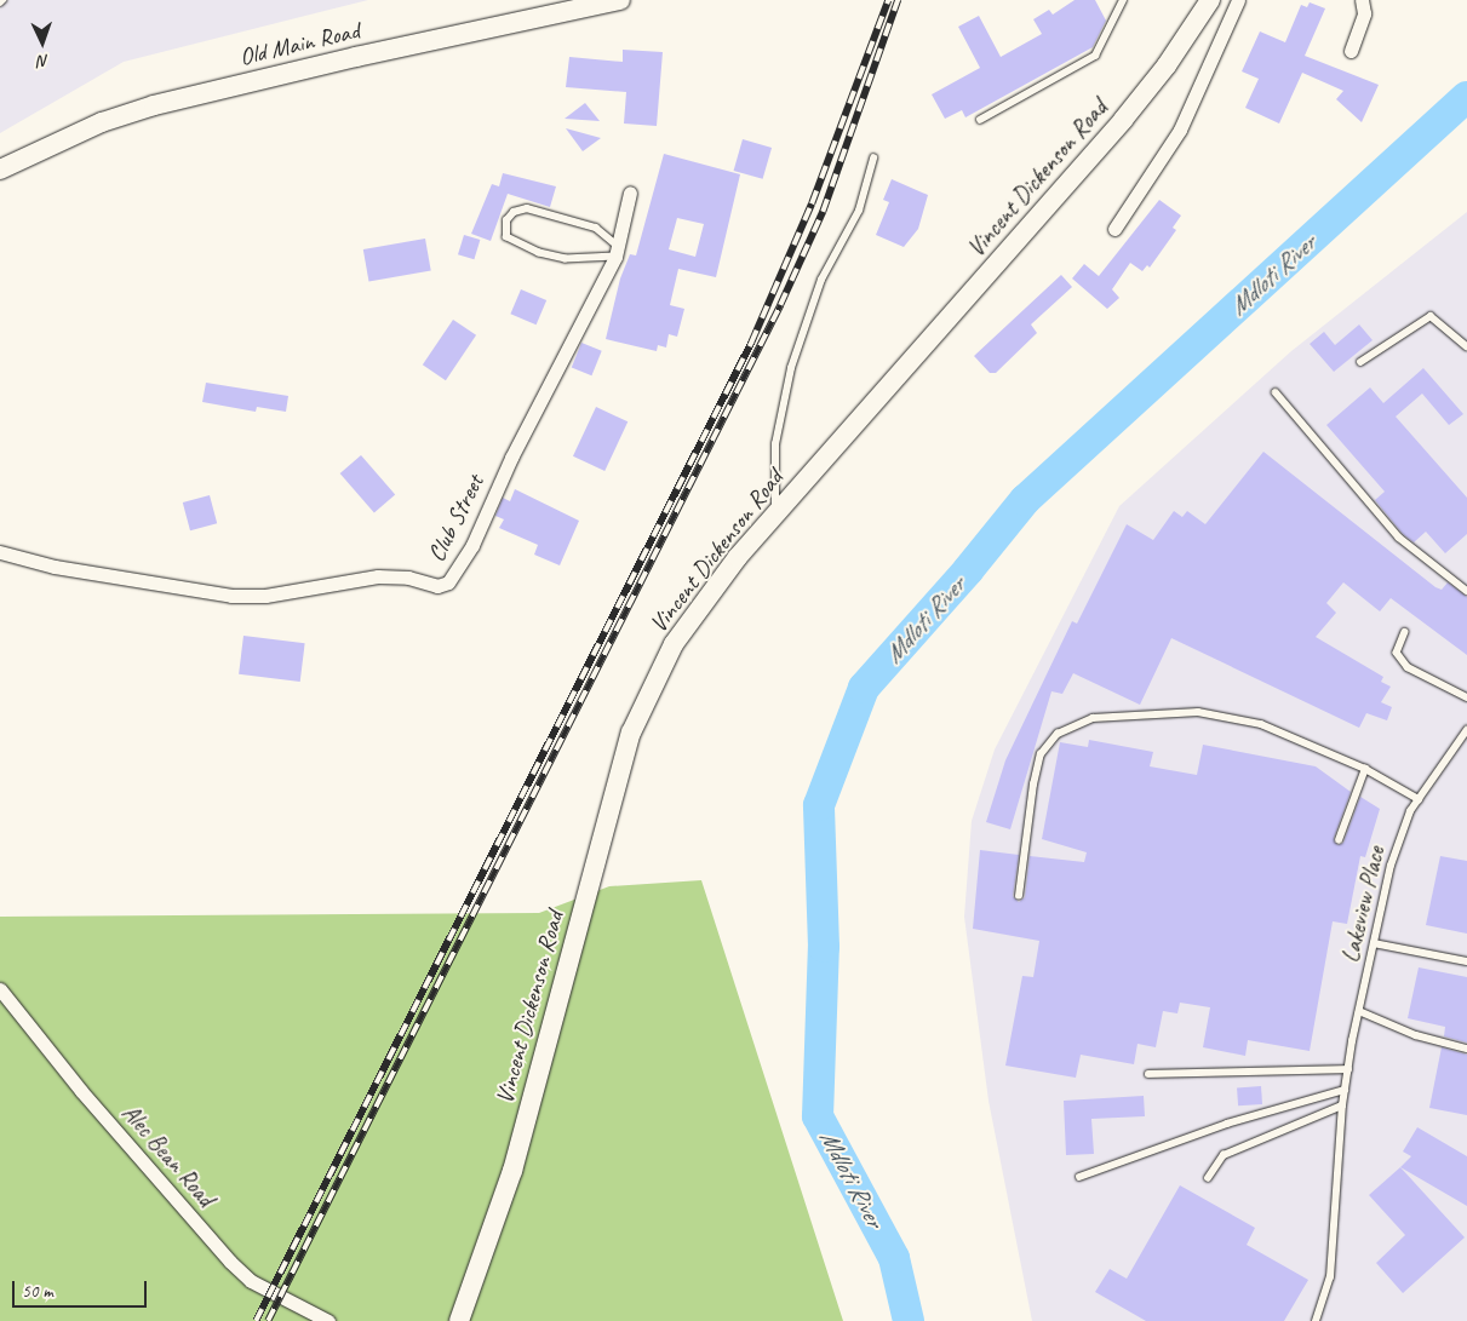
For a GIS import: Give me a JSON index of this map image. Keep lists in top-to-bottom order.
{
  "streets": {
    "main road": ["Old Main Road", "Vincent Dickenson Road"],
    "street": ["Club Street", "Alec Bean Road"],
    "lane": ["Lakeview Place"]
  },
  "water": ["Mdloti River"],
  "scale_bar": "50 m",
  "north": "bottom"
}
